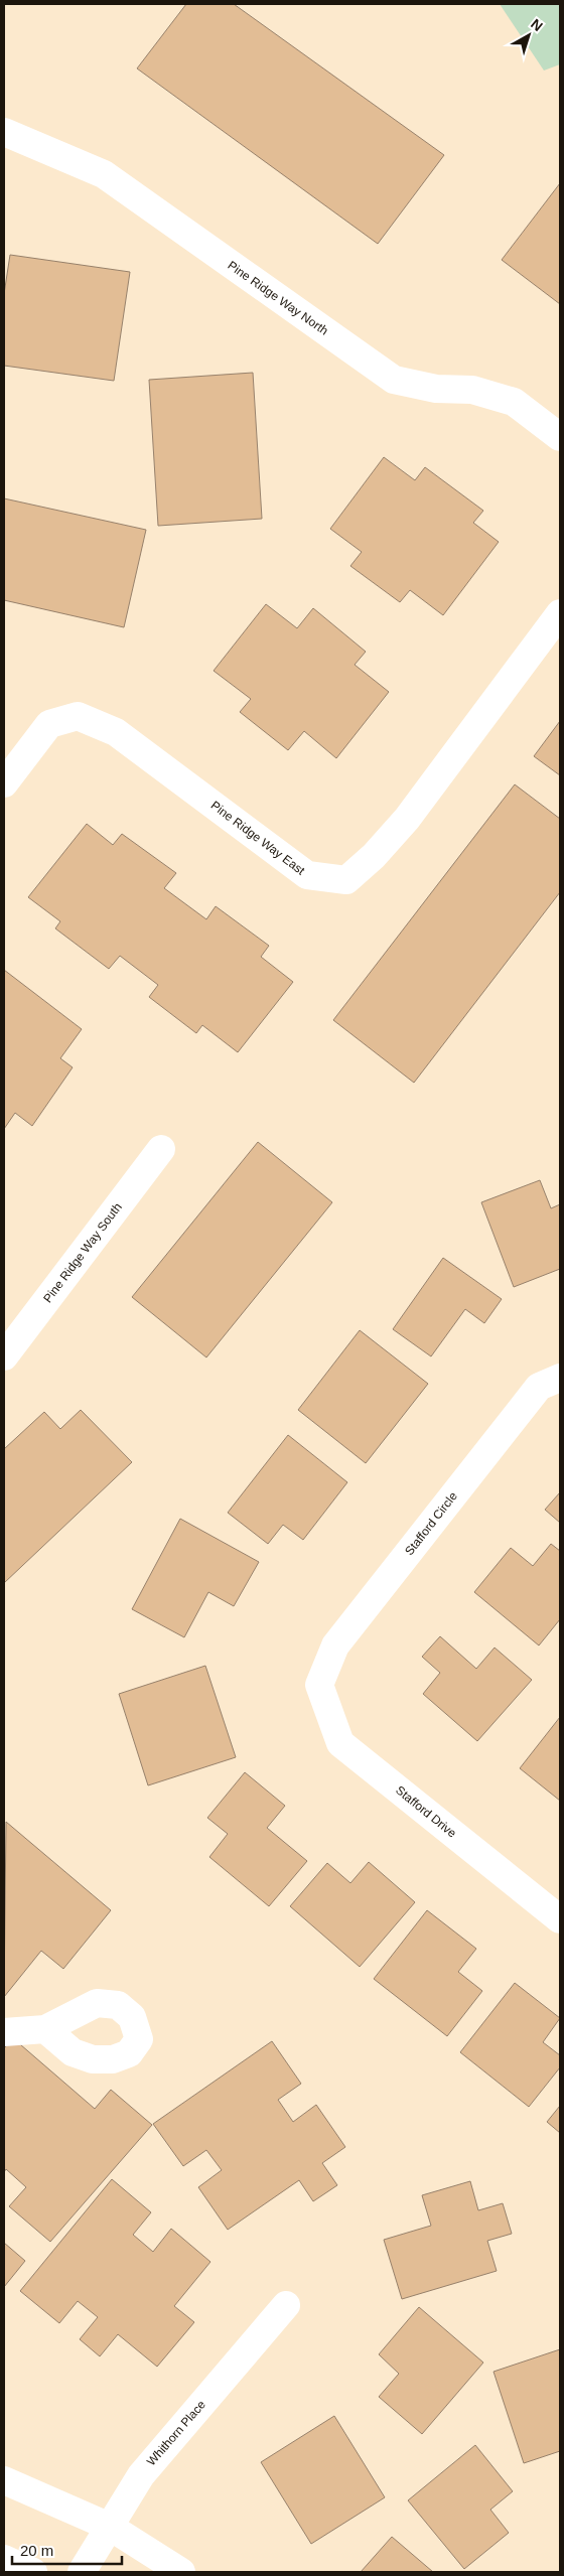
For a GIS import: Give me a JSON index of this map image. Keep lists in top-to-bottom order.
{
  "streets": {
    "street": [
      "Pine Ridge Way North",
      "Pine Ridge Way East",
      "Pine Ridge Way South",
      "Stafford Circle",
      "Stafford Drive",
      "Whithorn Place"
    ]
  },
  "crossings": [
    ["Stafford Circle", "Stafford Drive"]
  ],
  "scale_bar": "20 m",
  "north": "top right"
}
